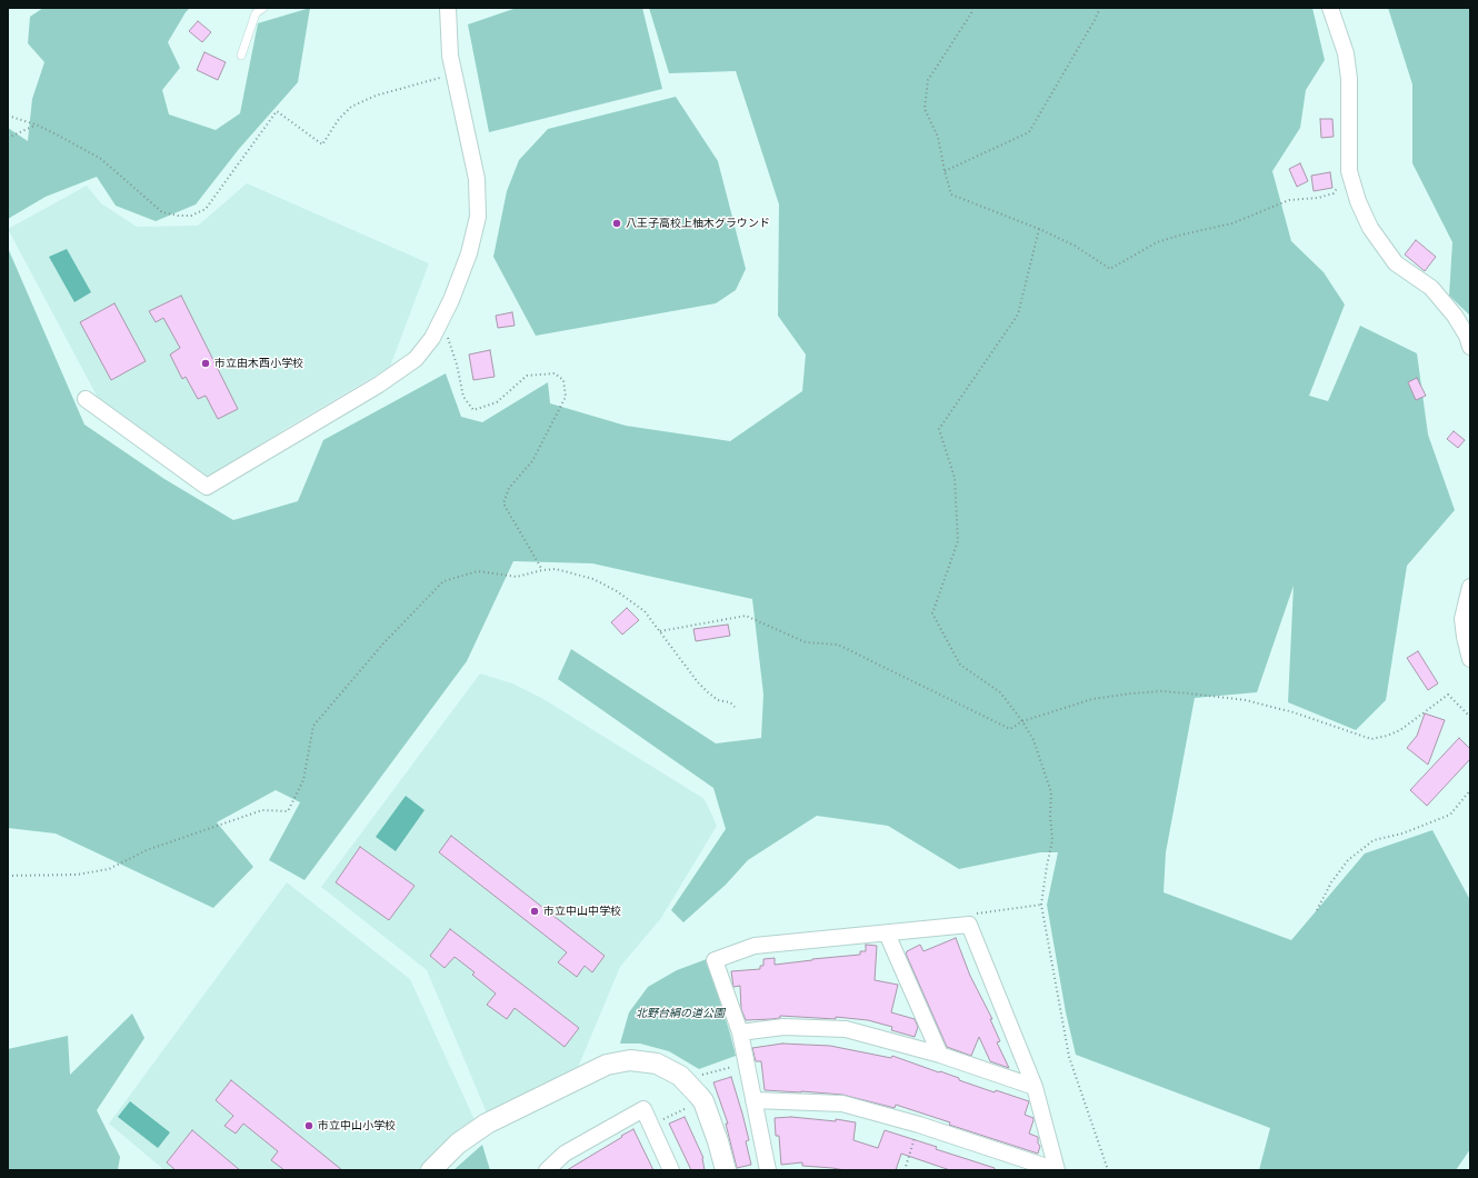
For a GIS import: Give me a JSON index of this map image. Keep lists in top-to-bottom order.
{
  "parks": ["北野台絹の道公園"],
  "places": [
    "八王子高校上柚木グラウンド",
    "市立由木西小学校",
    "市立中山中学校",
    "市立中山小学校"
  ]
}
